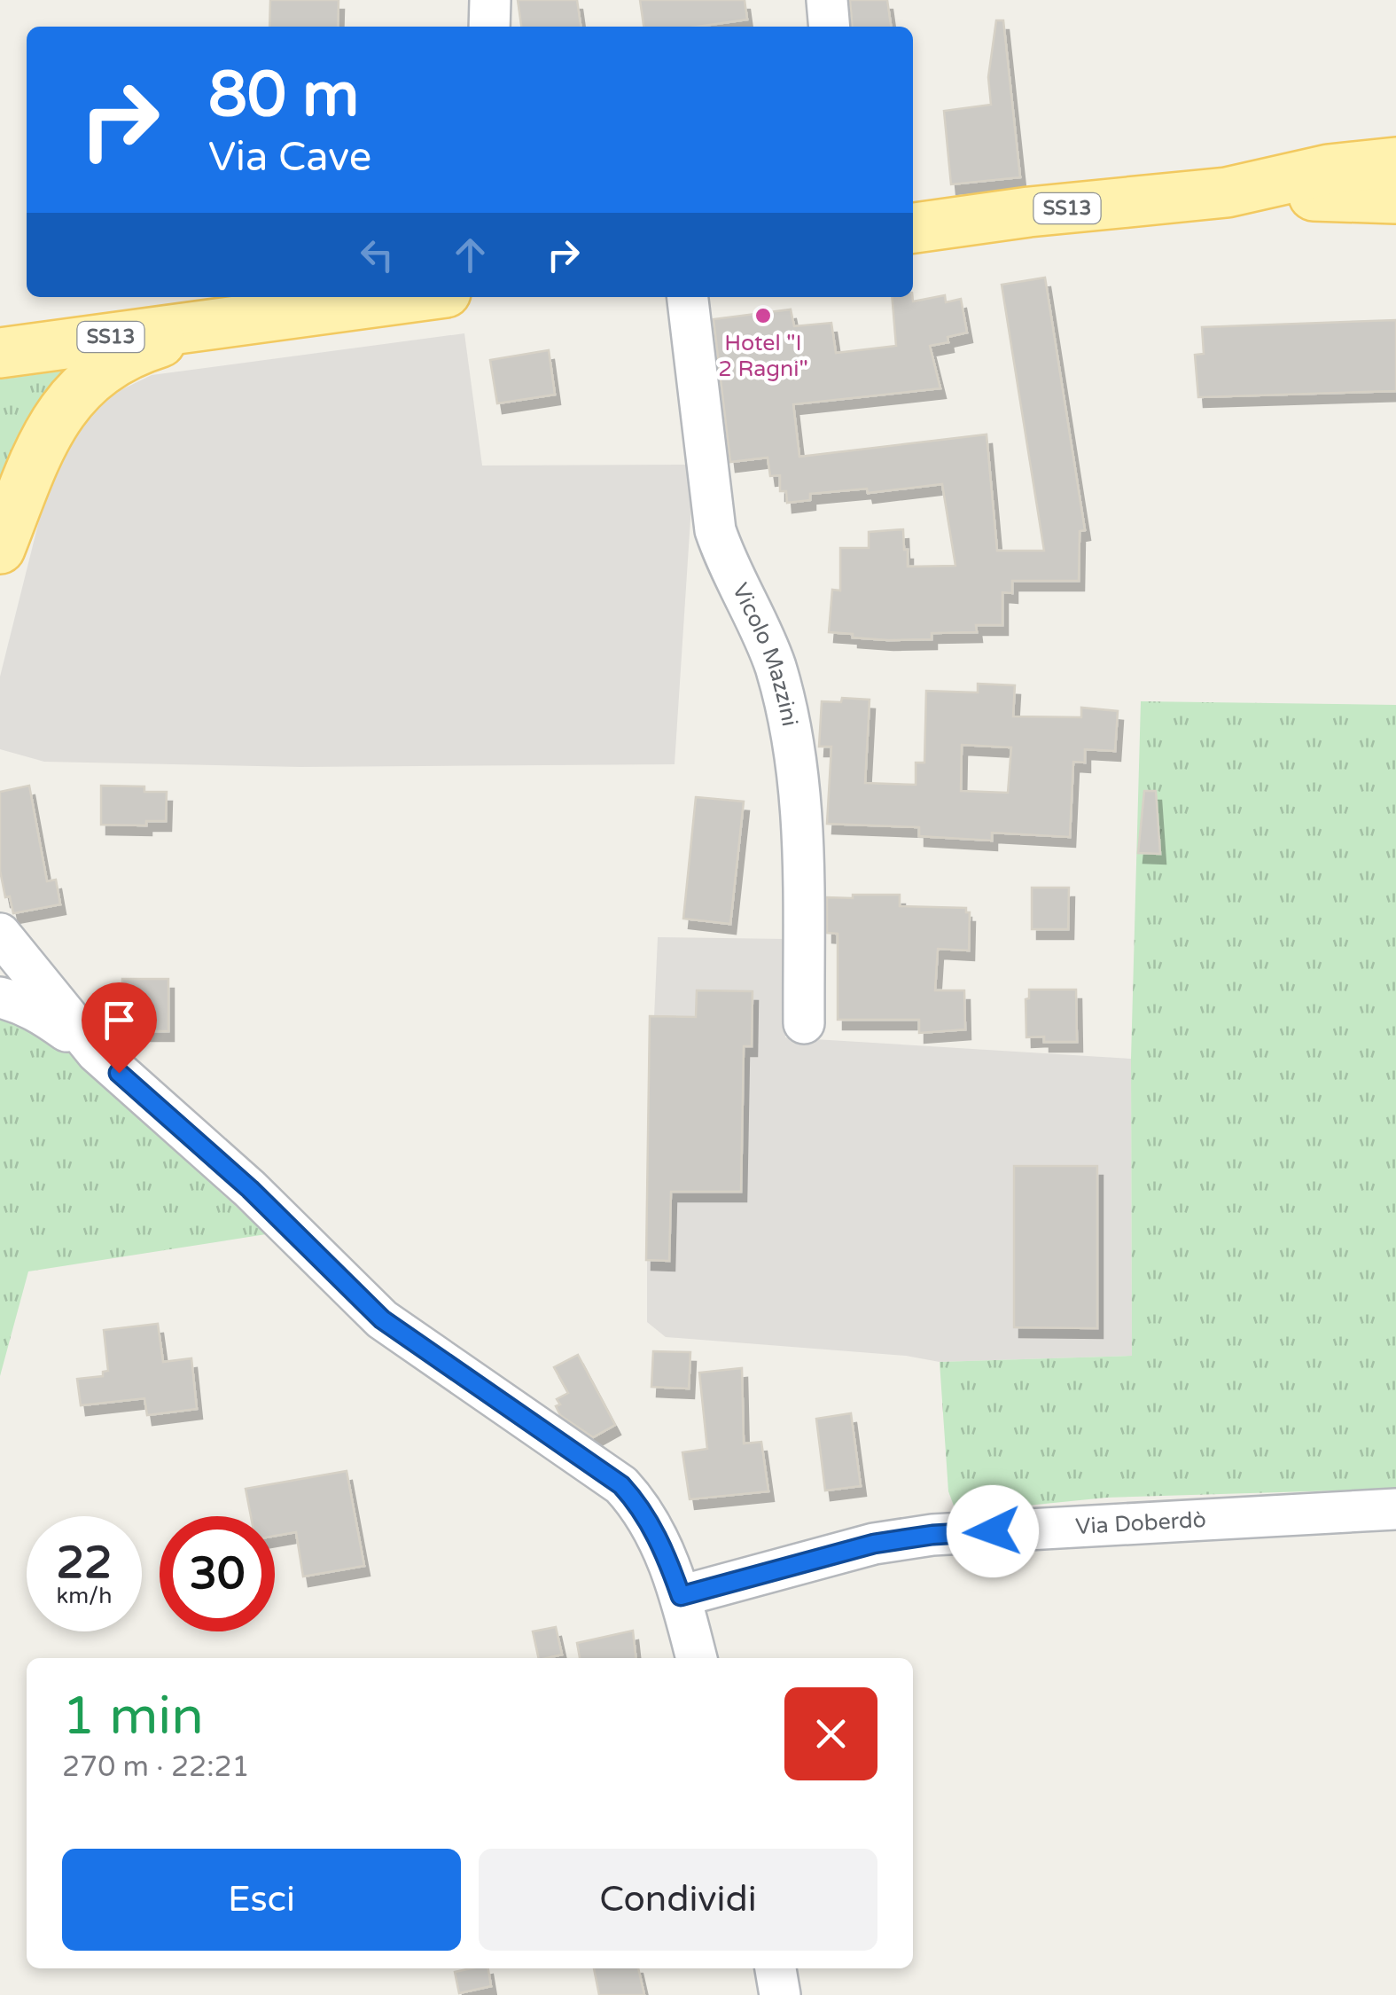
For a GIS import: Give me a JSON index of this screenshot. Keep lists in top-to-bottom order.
{
  "streets": {
    "main road": ["SS13"],
    "street": ["Vicolo Mazzini", "Via Doberdò"]
  },
  "places": ["Hotel \"I 2 Ragni\""],
  "page": {
    "turn": ["80 m", "Via Cave"],
    "speed": "22 km/h",
    "limit": "30",
    "heading": ["1 min", "270 m · 22:21"],
    "buttons": ["Esci", "Condividi"]
  }
}
